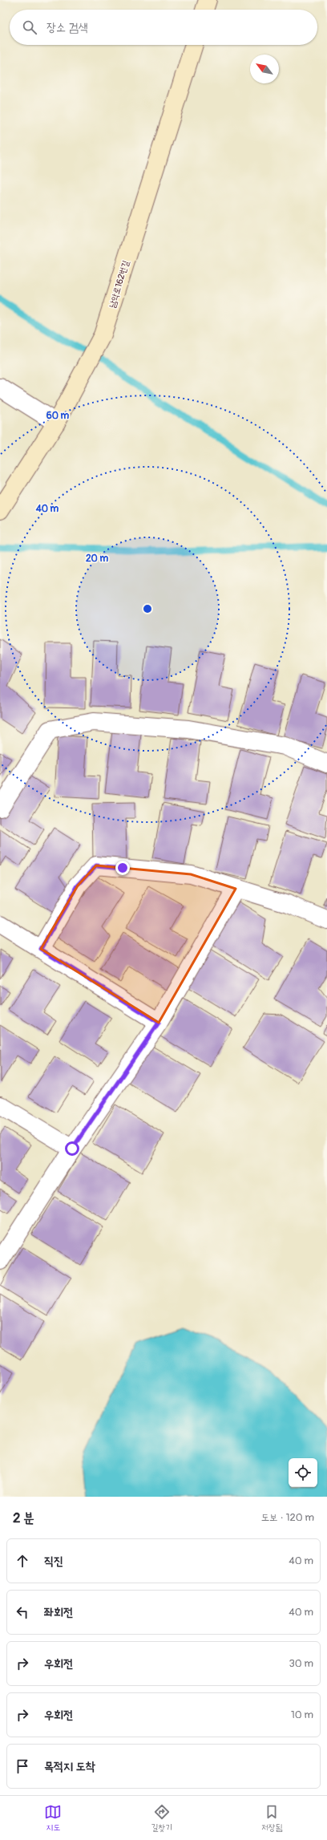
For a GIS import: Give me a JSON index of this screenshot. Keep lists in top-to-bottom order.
{
  "streets": {
    "street": ["남악로162번길"]
  },
  "north": "top left",
  "page": {
    "search": "장소 검색",
    "heading": ["2 분", "도보 · 120 m"],
    "list": [
      ["직진", "40 m"],
      ["좌회전", "40 m"],
      ["우회전", "30 m"],
      ["우회전", "10 m"],
      "목적지 도착"
    ],
    "nav": ["지도", "길찾기", "저장됨"]
  },
  "rings": ["60 m", "40 m", "20 m"]
}
